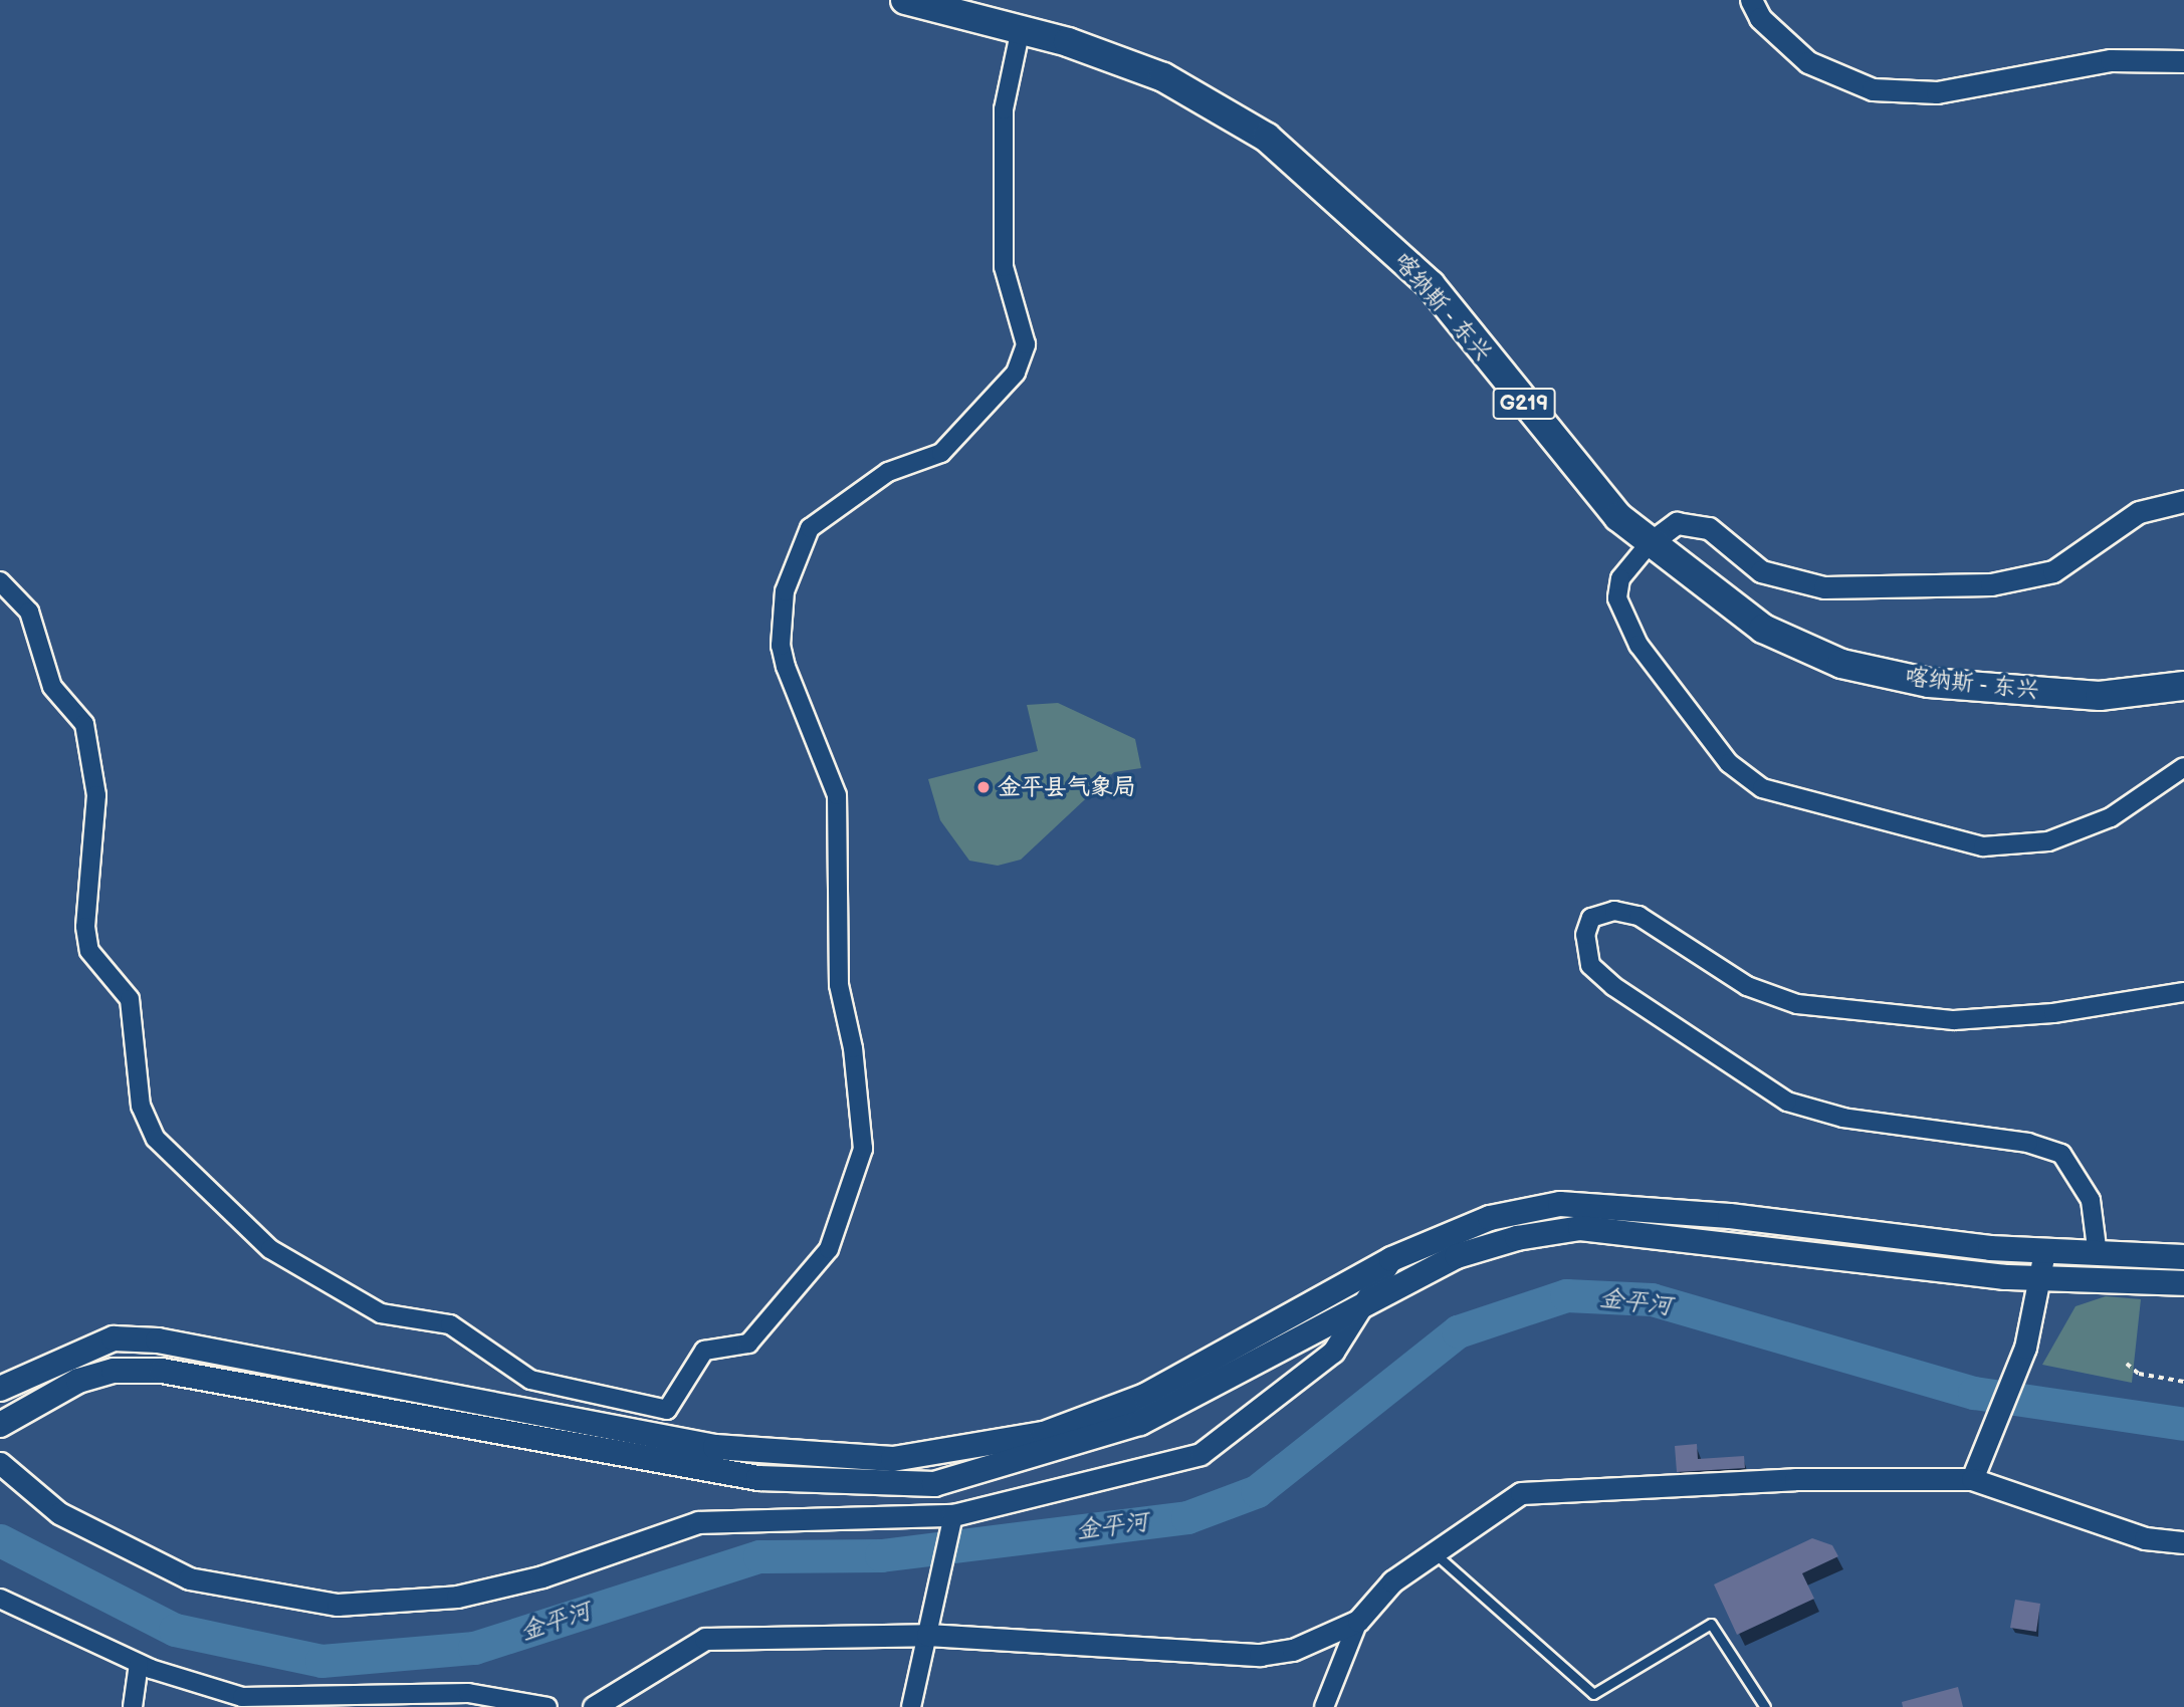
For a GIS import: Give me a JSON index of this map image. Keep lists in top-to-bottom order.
{
  "streets": {
    "highway": ["喀纳斯 - 东兴", "G219"]
  },
  "water": ["金平河"],
  "places": ["金平县气象局"]
}
